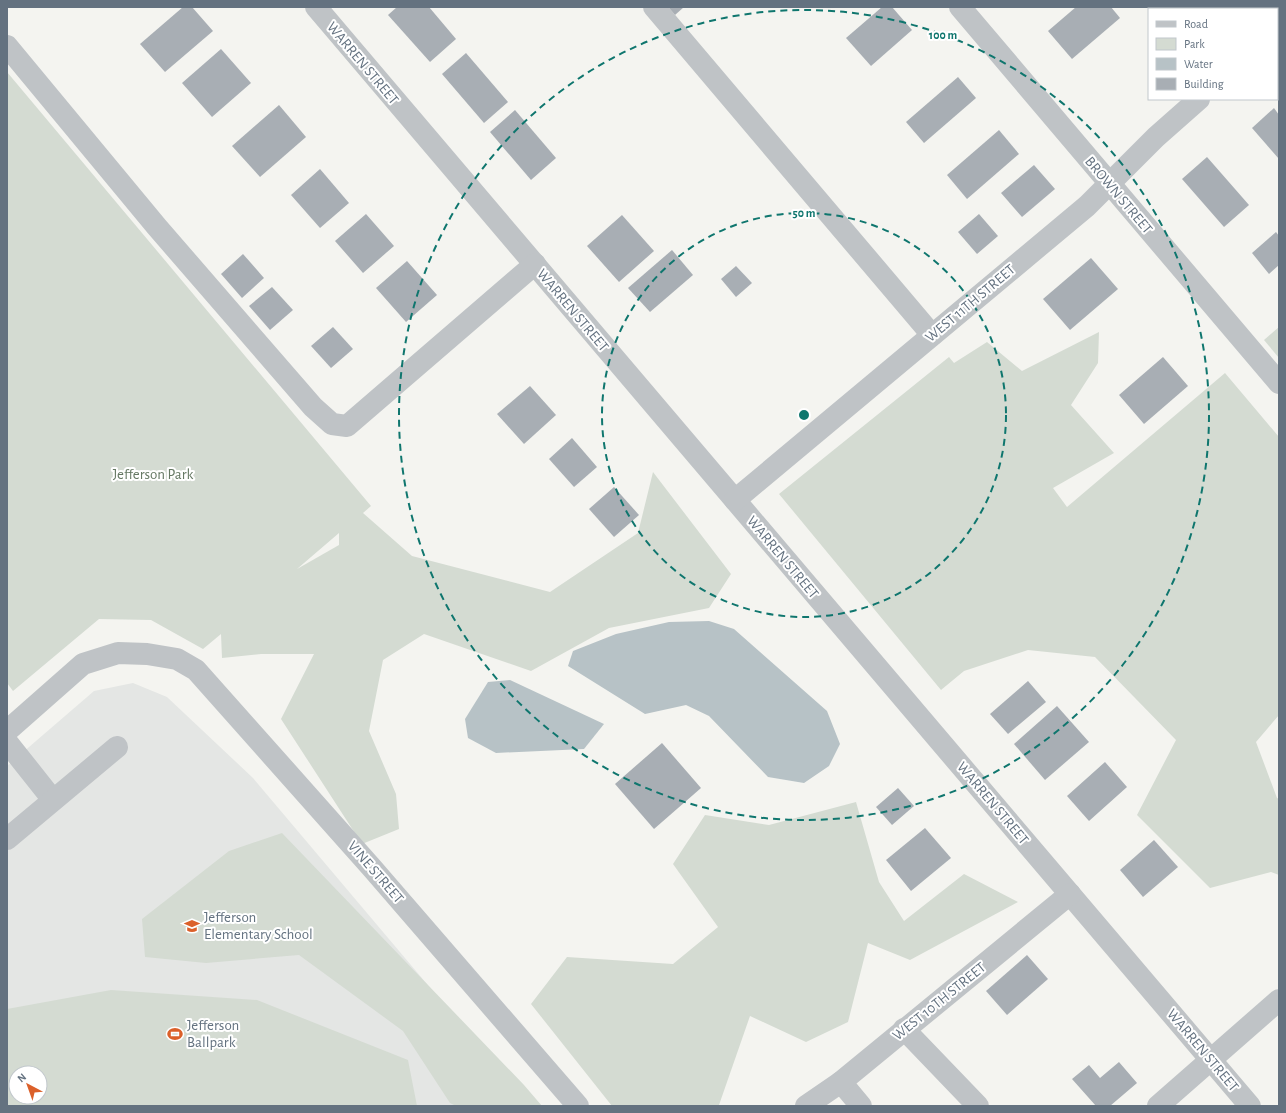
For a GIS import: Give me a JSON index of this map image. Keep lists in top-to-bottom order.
{
  "streets": {
    "street": [
      "WARREN STREET",
      "BROWN STREET",
      "WEST 11TH STREET",
      "VINE STREET",
      "WEST 10TH STREET"
    ]
  },
  "crossings": [
    ["WARREN STREET", "WEST 11TH STREET"],
    ["WARREN STREET", "WEST 10TH STREET"],
    ["BROWN STREET", "WEST 11TH STREET"]
  ],
  "parks": ["Jefferson Park"],
  "places": {
    "school or university": ["Jefferson Elementary School"],
    "sports": ["Jefferson Ballpark"]
  },
  "legend": [
    "Road",
    "Park",
    "Water",
    "Building"
  ],
  "north": "top left",
  "rings": ["100 m", "50 m"]
}
